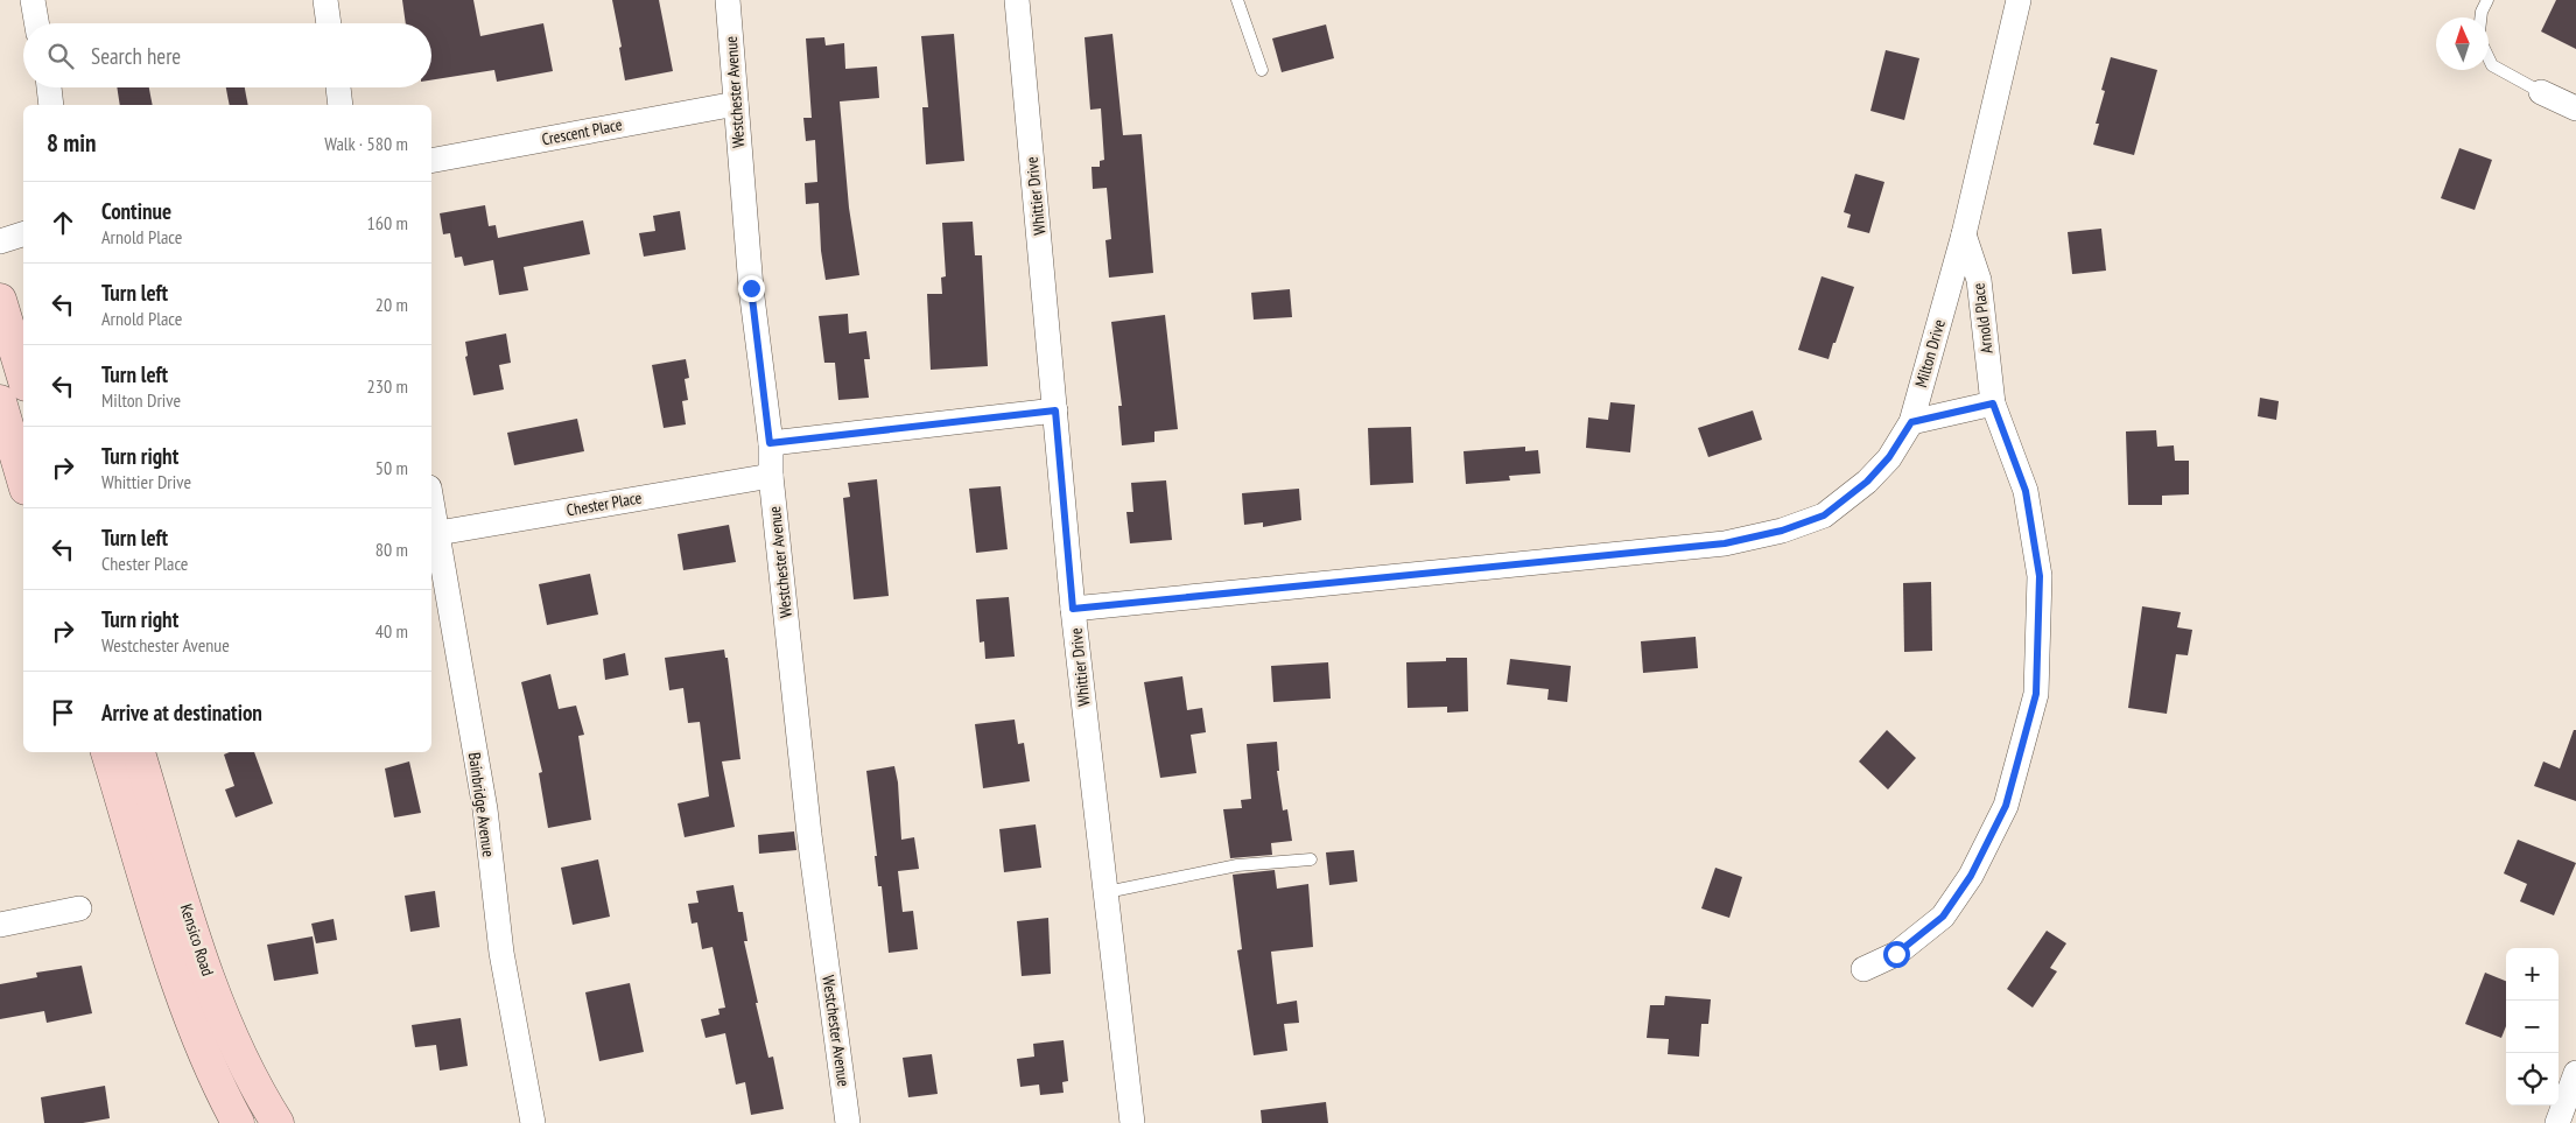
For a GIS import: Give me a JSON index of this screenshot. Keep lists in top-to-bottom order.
{
  "streets": {
    "street": [
      "Westchester Avenue",
      "Crescent Place",
      "Whittier Drive",
      "Arnold Place",
      "Milton Drive",
      "Chester Place",
      "Bainbridge Avenue",
      "Kensico Road"
    ]
  },
  "crossings": [
    ["Westchester Avenue", "Crescent Place"],
    ["Westchester Avenue", "Chester Place"],
    ["Whittier Drive", "Milton Drive"],
    ["Arnold Place", "Milton Drive"],
    ["Chester Place", "Bainbridge Avenue"]
  ],
  "north": "top",
  "page": {
    "search": "Search here",
    "heading": ["8 min", "Walk · 580 m"],
    "list": [
      ["Continue", "Arnold Place", "160 m"],
      ["Turn left", "Arnold Place", "20 m"],
      ["Turn left", "Milton Drive", "230 m"],
      ["Turn right", "Whittier Drive", "50 m"],
      ["Turn left", "Chester Place", "80 m"],
      ["Turn right", "Westchester Avenue", "40 m"],
      "Arrive at destination"
    ],
    "map_buttons": ["+", "−"]
  }
}
